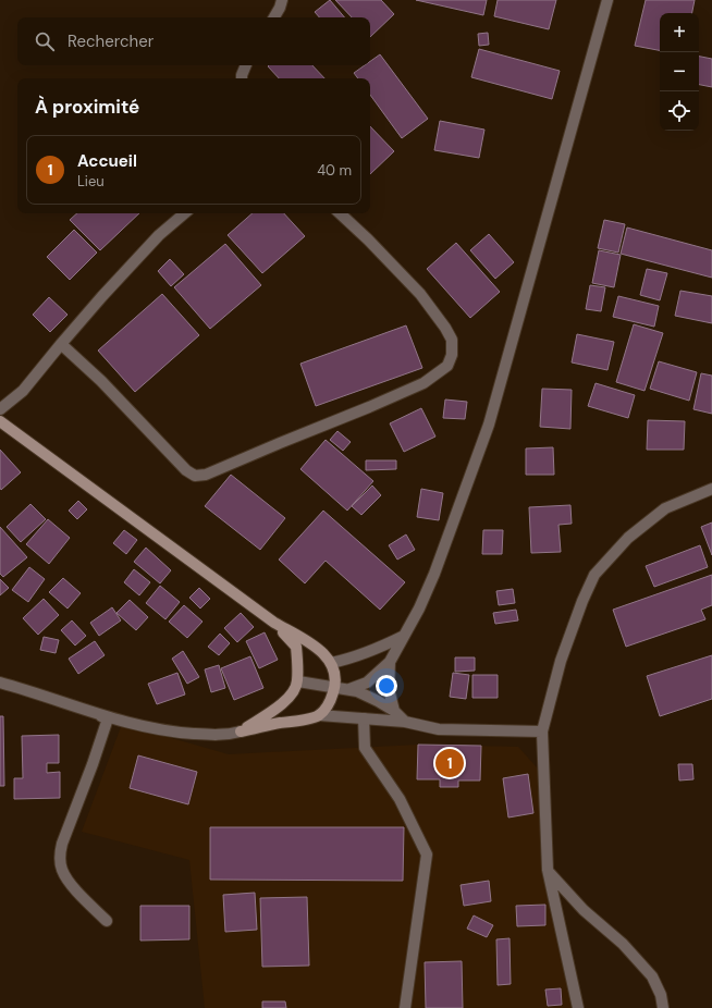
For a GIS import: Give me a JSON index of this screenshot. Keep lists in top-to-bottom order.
{
  "page": {
    "map_buttons": ["+", "−"],
    "search": "Rechercher",
    "heading": "À proximité",
    "list": [
      {
        "mark": "1",
        "name": "Accueil",
        "note": "Lieu",
        "value": "40 m"
      }
    ],
    "pins": "1"
  }
}
